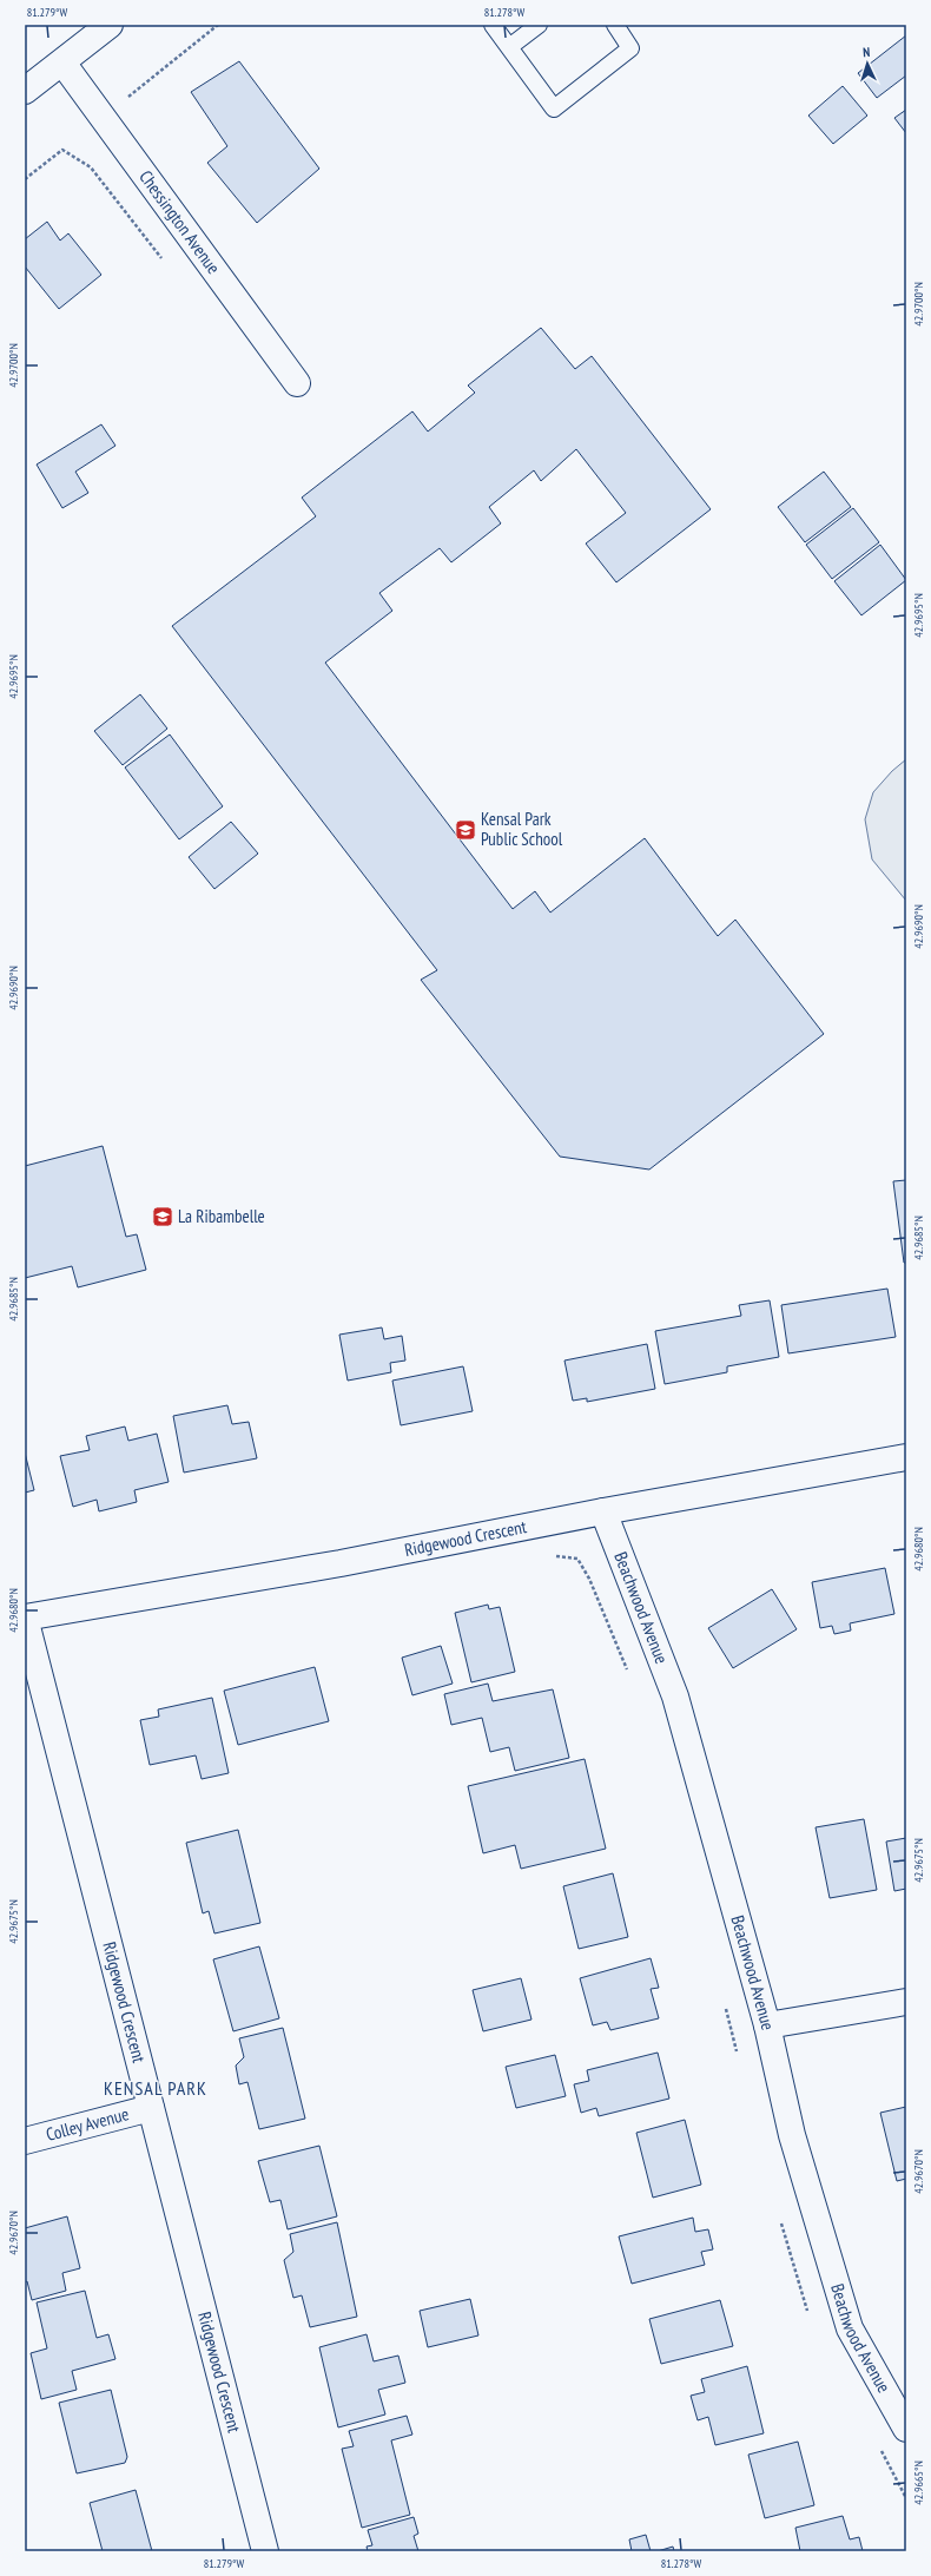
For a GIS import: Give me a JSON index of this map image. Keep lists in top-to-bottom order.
{
  "streets": {
    "street": [
      "Chessington Avenue",
      "Ridgewood Crescent",
      "Beachwood Avenue",
      "Colley Avenue"
    ]
  },
  "crossings": [
    ["Ridgewood Crescent", "Beachwood Avenue"],
    ["Ridgewood Crescent", "Colley Avenue"]
  ],
  "districts": ["KENSAL PARK"],
  "places": {
    "school or university": ["Kensal Park Public School", "La Ribambelle"]
  },
  "north": "top",
  "coordinates": [
    "81.279°W",
    "81.278°W",
    "42.9700°N",
    "42.9695°N",
    "42.9690°N",
    "42.9685°N",
    "42.9680°N",
    "42.9675°N",
    "42.9670°N",
    "42.9665°N"
  ]
}
